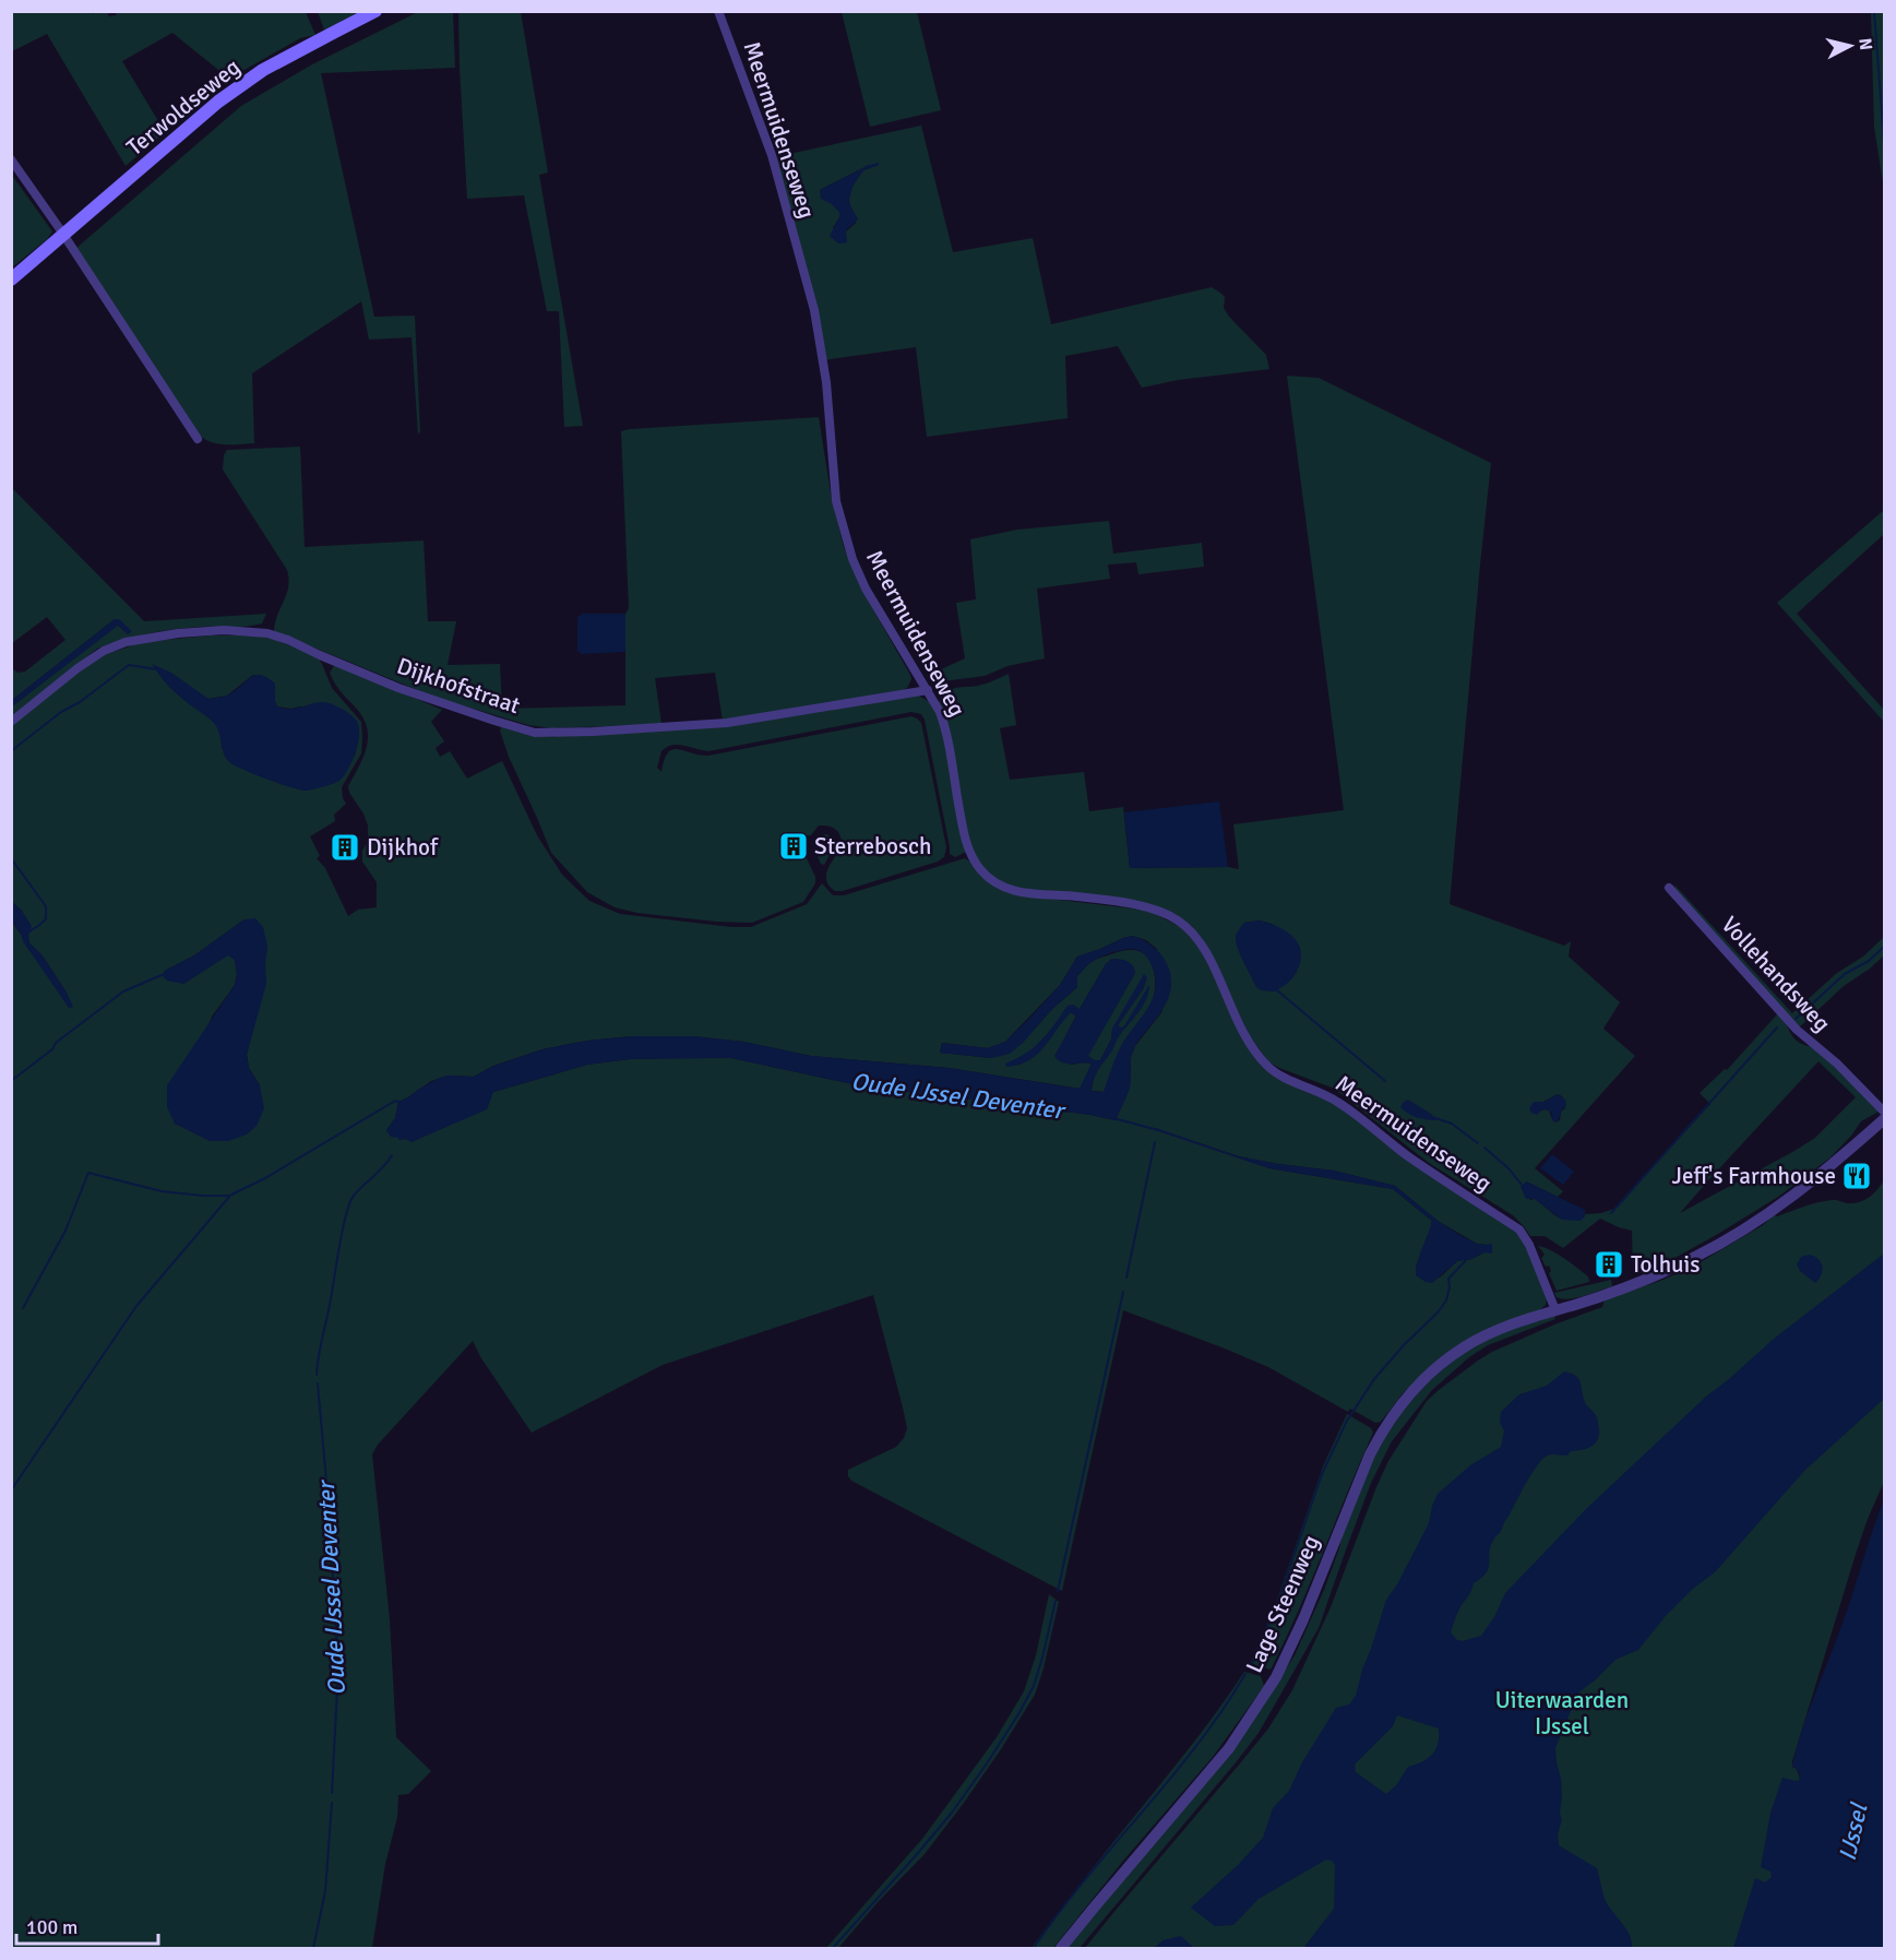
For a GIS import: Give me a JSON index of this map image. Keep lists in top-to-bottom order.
{
  "streets": {
    "main road": ["Terwoldseweg"],
    "street": [
      "Meermuidenseweg",
      "Dijkhofstraat",
      "Vollehandsweg",
      "Lage Steenweg"
    ]
  },
  "crossings": [
    ["Meermuidenseweg", "Dijkhofstraat"],
    ["Meermuidenseweg", "Lage Steenweg"]
  ],
  "water": ["Oude IJssel Deventer", "IJssel"],
  "parks": ["Uiterwaarden IJssel"],
  "places": {
    "building": ["Sterrebosch", "Dijkhof", "Tolhuis"],
    "restaurant": ["Jeff's Farmhouse"]
  },
  "scale_bar": "100 m",
  "north": "right"
}
